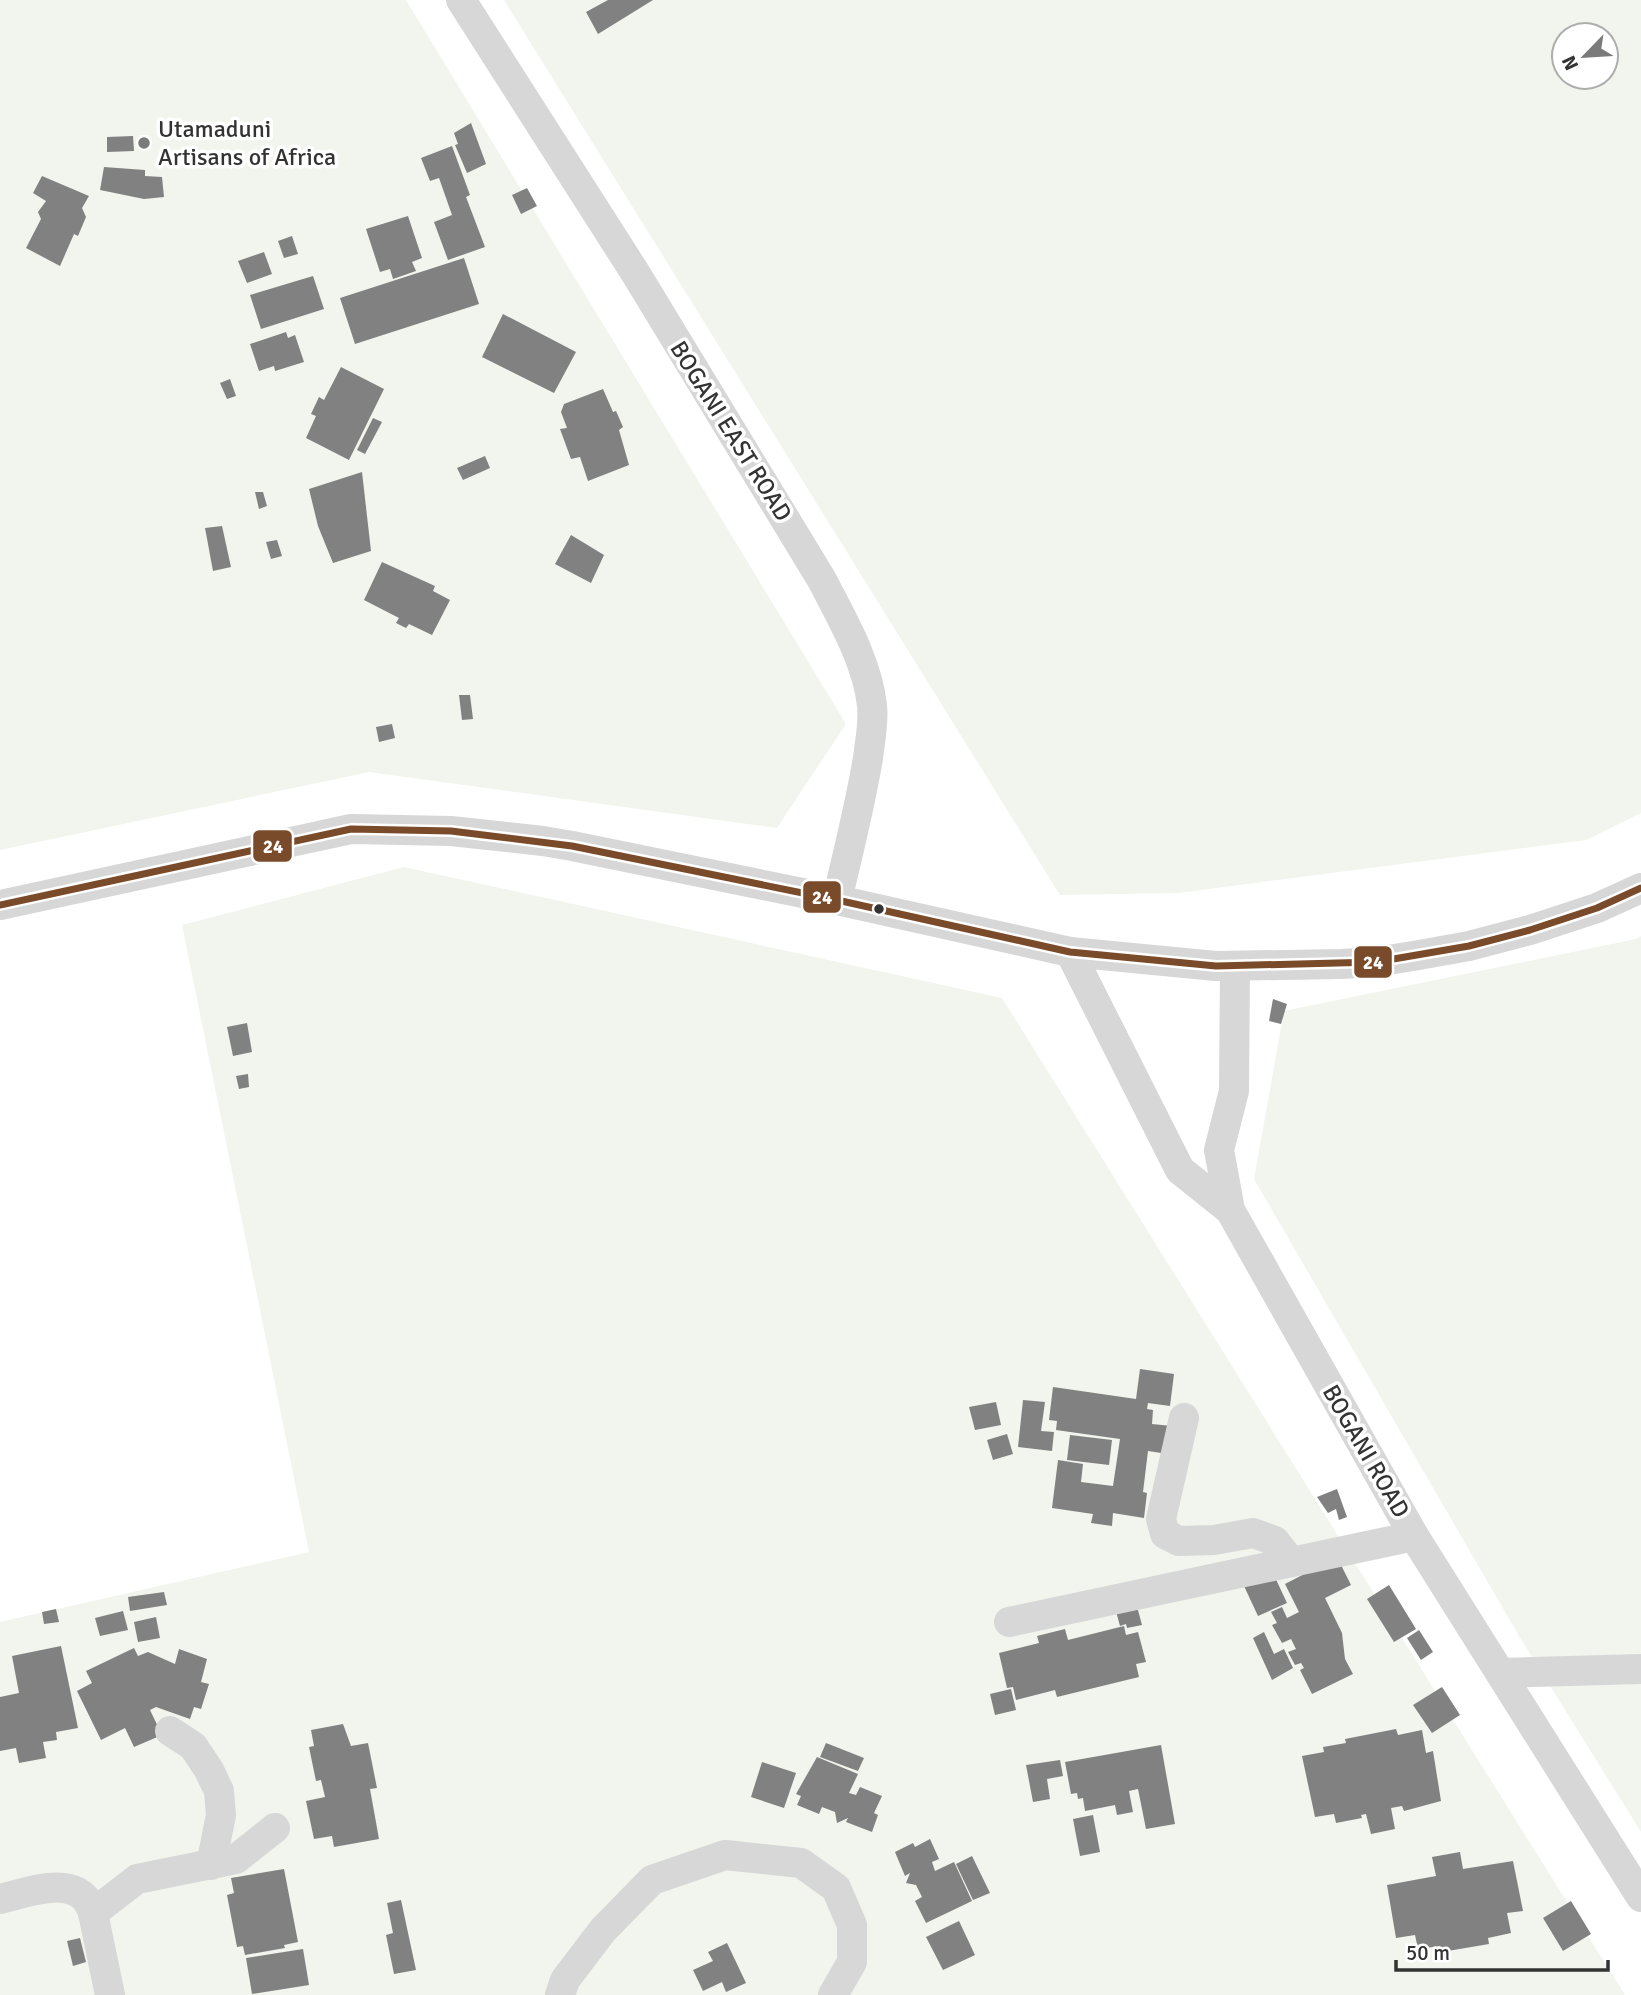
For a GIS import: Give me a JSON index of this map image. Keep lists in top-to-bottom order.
{
  "streets": {
    "street": ["BOGANI EAST ROAD", "BOGANI ROAD"]
  },
  "places": ["Utamaduni Artisans of Africa"],
  "lines": ["transit line 24"],
  "scale_bar": "50 m",
  "north": "bottom left"
}
